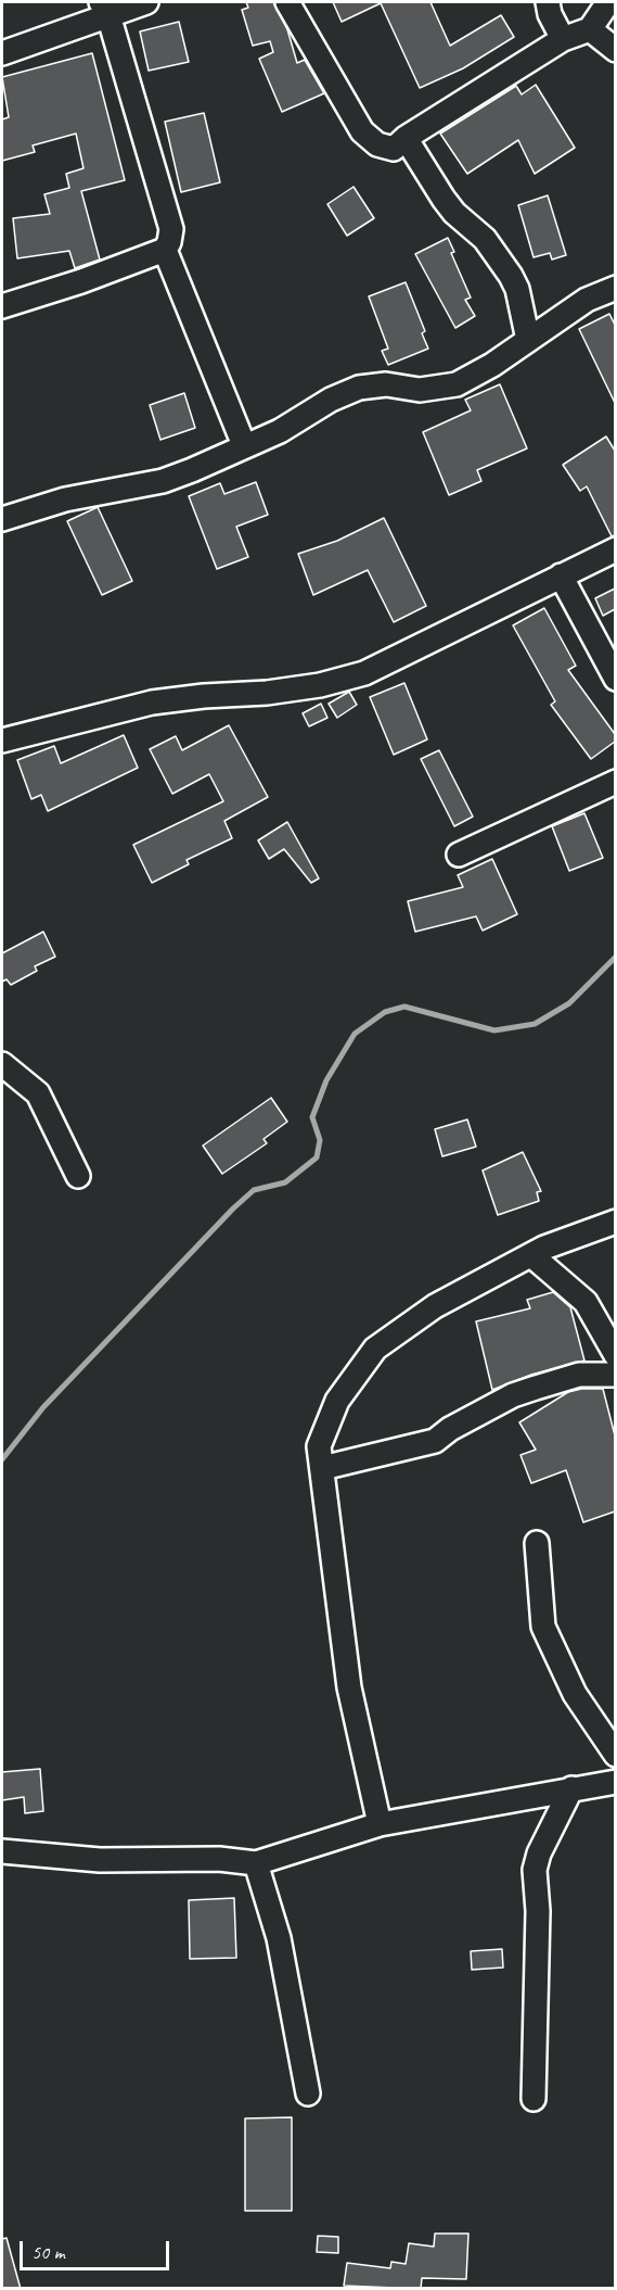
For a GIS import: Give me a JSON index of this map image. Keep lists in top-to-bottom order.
{
  "scale_bar": "50 m"
}
